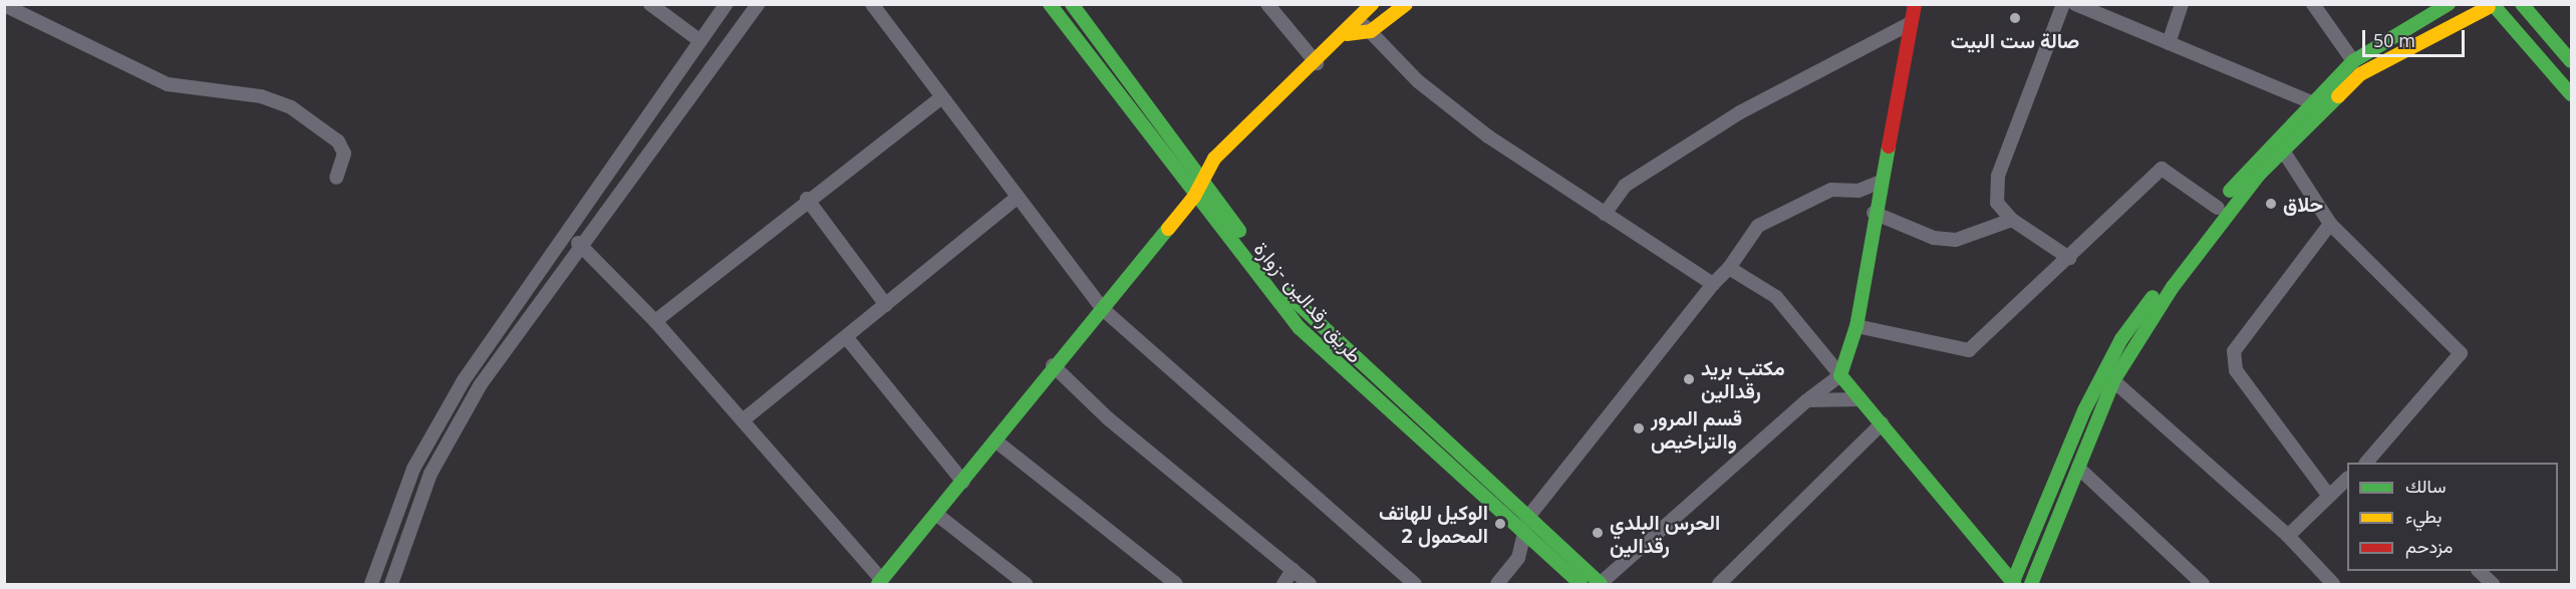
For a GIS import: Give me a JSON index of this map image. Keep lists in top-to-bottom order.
{
  "streets": {
    "main road": ["طريق رقدالين -زوارة"]
  },
  "places": [
    "صالة ست البيت",
    "حلاق",
    "مكتب بريد رقدالين",
    "قسم المرور والتراخيص",
    "الوكيل للهاتف المحمول 2",
    "الحرس البلدي رقدالين"
  ],
  "legend": ["سالك", "بطيء", "مزدحم"],
  "scale_bar": "50 m"
}
